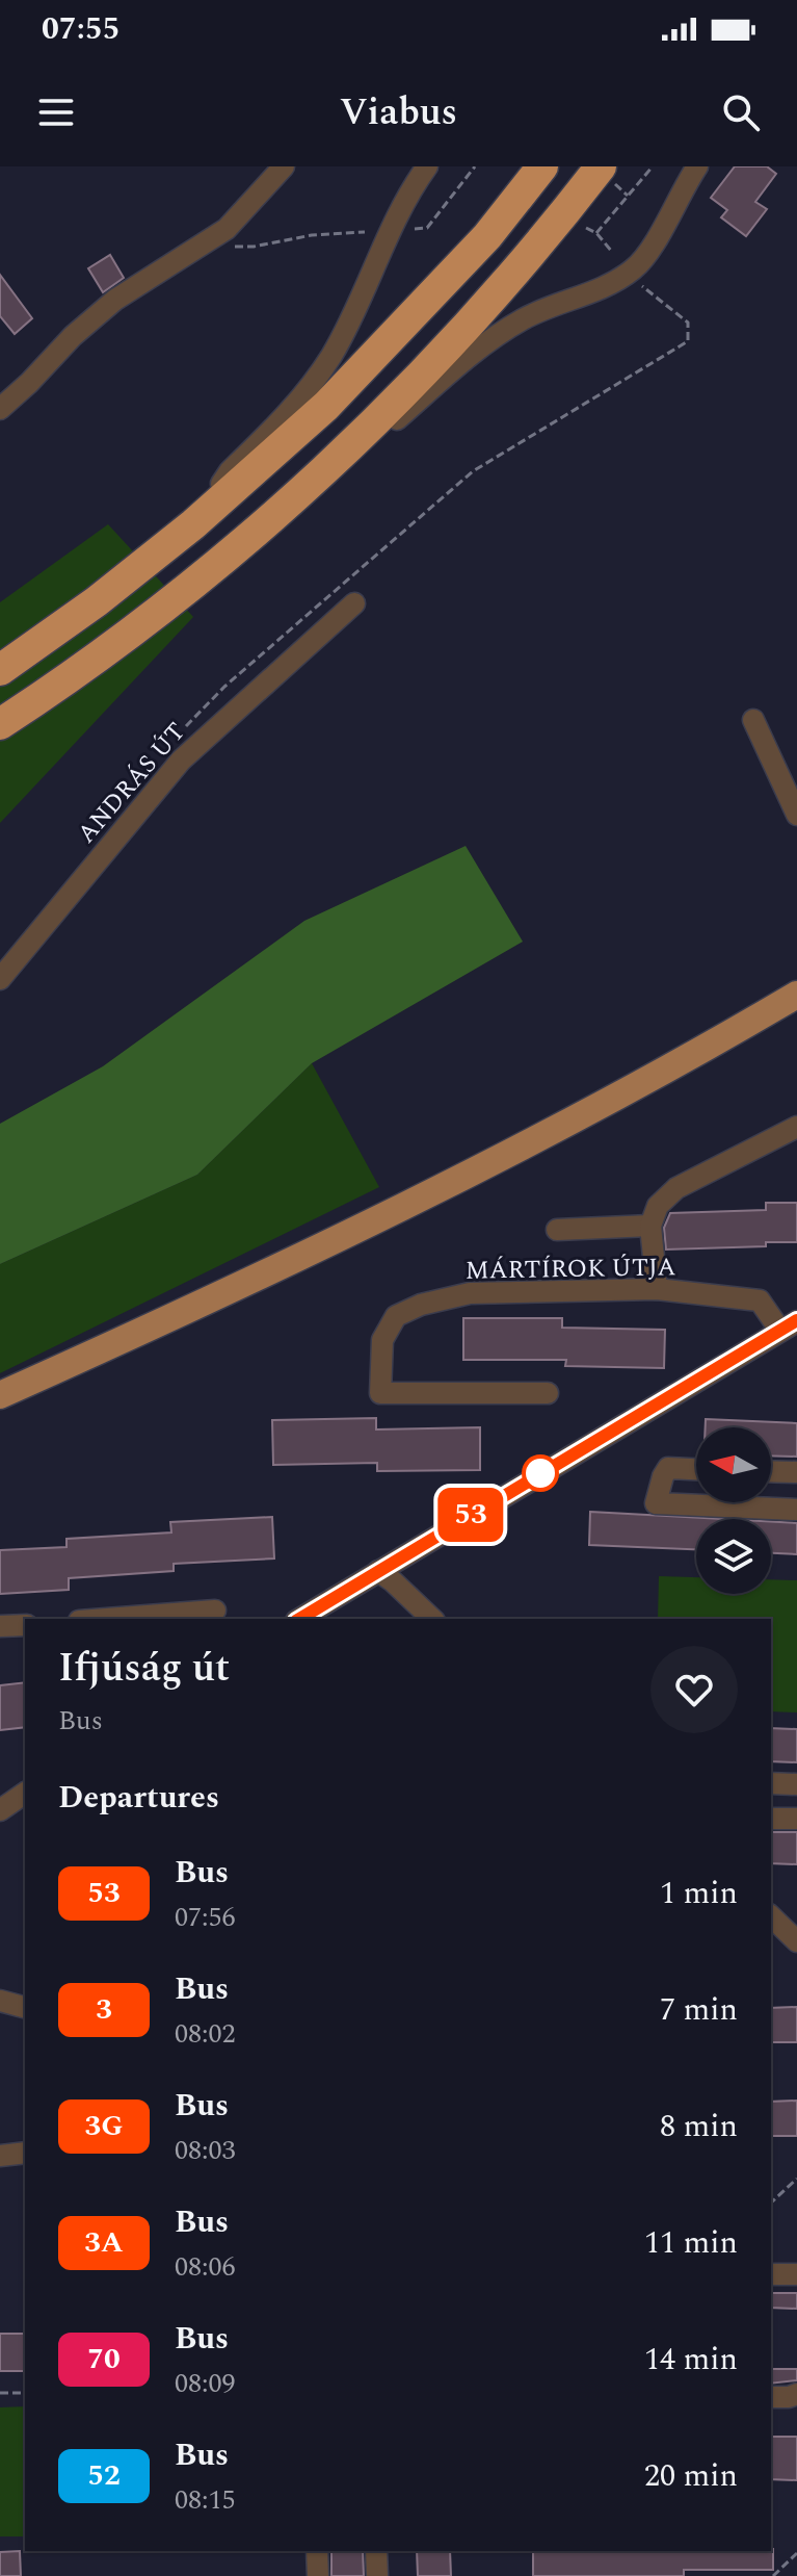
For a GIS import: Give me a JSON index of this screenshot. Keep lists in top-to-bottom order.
{
  "streets": {
    "street": ["ANDRÁS ÚT", "MÁRTÍROK ÚTJA"]
  },
  "lines": ["bus line 53"],
  "north": "left",
  "page": {
    "status": "07:55",
    "header": "Viabus",
    "on_map": "53",
    "heading": [
      ["Ifjúság út", "Bus"],
      "Departures"
    ],
    "list": [
      {
        "mark": "53",
        "name": "Bus",
        "note": "07:56",
        "value": "1 min"
      },
      {
        "mark": "3",
        "name": "Bus",
        "note": "08:02",
        "value": "7 min"
      },
      {
        "mark": "3G",
        "name": "Bus",
        "note": "08:03",
        "value": "8 min"
      },
      {
        "mark": "3A",
        "name": "Bus",
        "note": "08:06",
        "value": "11 min"
      },
      {
        "mark": "70",
        "name": "Bus",
        "note": "08:09",
        "value": "14 min"
      },
      {
        "mark": "52",
        "name": "Bus",
        "note": "08:15",
        "value": "20 min"
      }
    ]
  }
}
